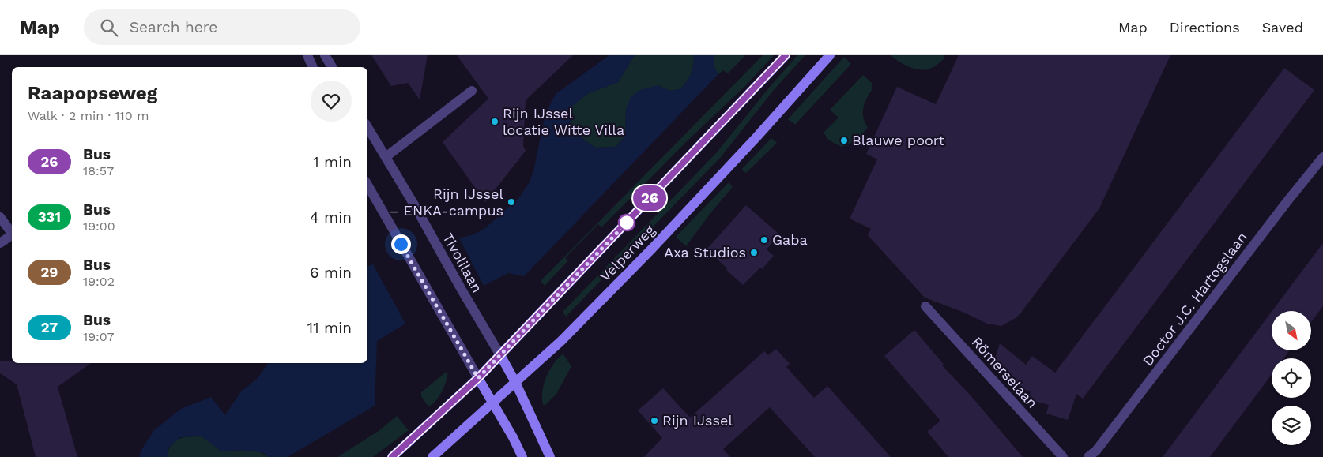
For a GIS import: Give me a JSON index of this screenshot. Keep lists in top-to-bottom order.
{
  "streets": {
    "main road": ["Velperweg"],
    "street": ["Tivolilaan", "Doctor J.C. Hartogslaan", "Römerselaan"]
  },
  "crossings": [
    ["Velperweg", "Tivolilaan"]
  ],
  "places": [
    "Rijn IJssel locatie Witte Villa",
    "Blauwe poort",
    "Rijn IJssel – ENKA-campus",
    "Gaba",
    "Axa Studios",
    "Rijn IJssel"
  ],
  "lines": ["bus line 26"],
  "north": "bottom right",
  "page": {
    "header": "Map",
    "search": "Search here",
    "nav": ["Map", "Directions", "Saved"],
    "on_map": "26",
    "heading": ["Raapopseweg", "Walk · 2 min · 110 m"],
    "list": [
      {
        "mark": "26",
        "name": "Bus",
        "note": "18:57",
        "value": "1 min"
      },
      {
        "mark": "331",
        "name": "Bus",
        "note": "19:00",
        "value": "4 min"
      },
      {
        "mark": "29",
        "name": "Bus",
        "note": "19:02",
        "value": "6 min"
      },
      {
        "mark": "27",
        "name": "Bus",
        "note": "19:07",
        "value": "11 min"
      }
    ]
  }
}
